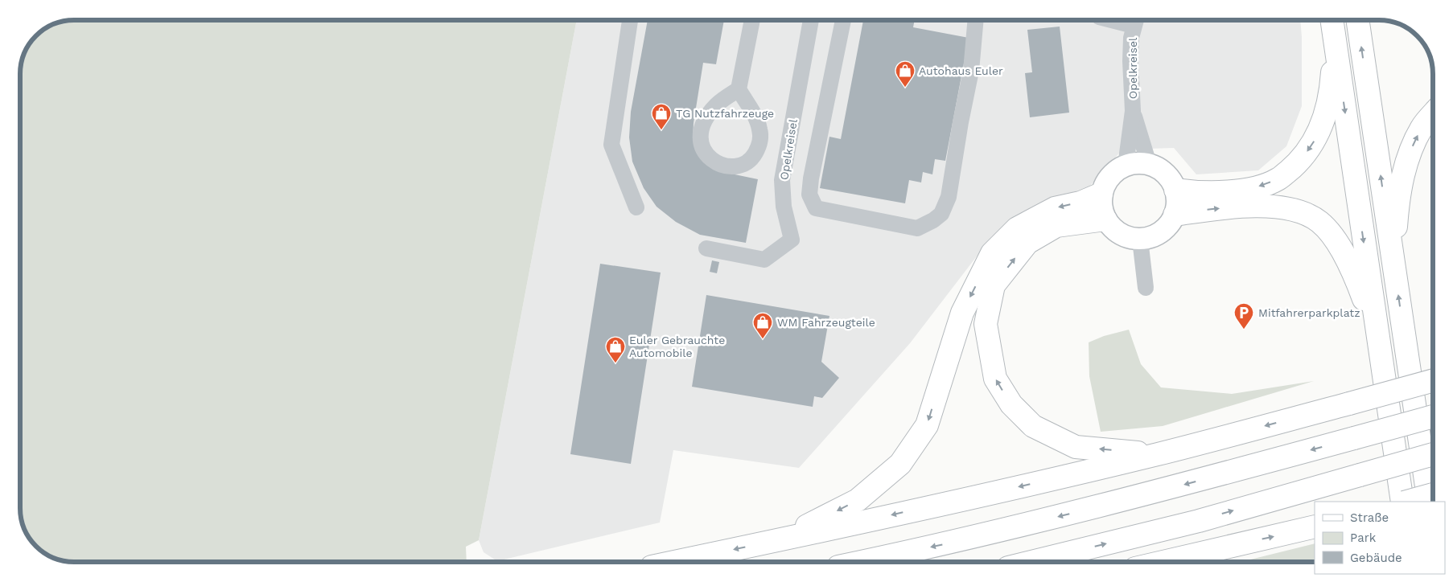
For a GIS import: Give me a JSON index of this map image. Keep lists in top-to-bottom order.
{
  "streets": {
    "street": ["Opelkreisel"]
  },
  "places": {
    "shop": [
      "Autohaus Euler",
      "TG Nutzfahrzeuge",
      "WM Fahrzeugteile",
      "Euler Gebrauchte Automobile"
    ],
    "parking": ["Mitfahrerparkplatz"]
  },
  "legend": ["Straße", "Park", "Gebäude"]
}
